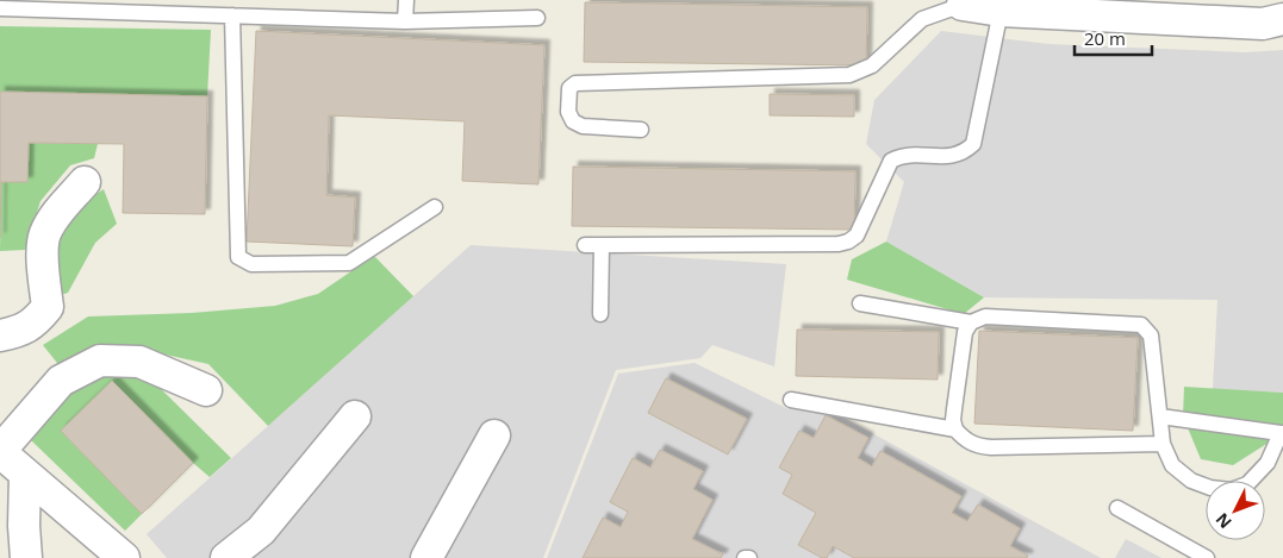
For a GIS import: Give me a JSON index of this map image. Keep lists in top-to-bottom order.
{
  "scale_bar": "20 m",
  "north": "bottom left"
}
